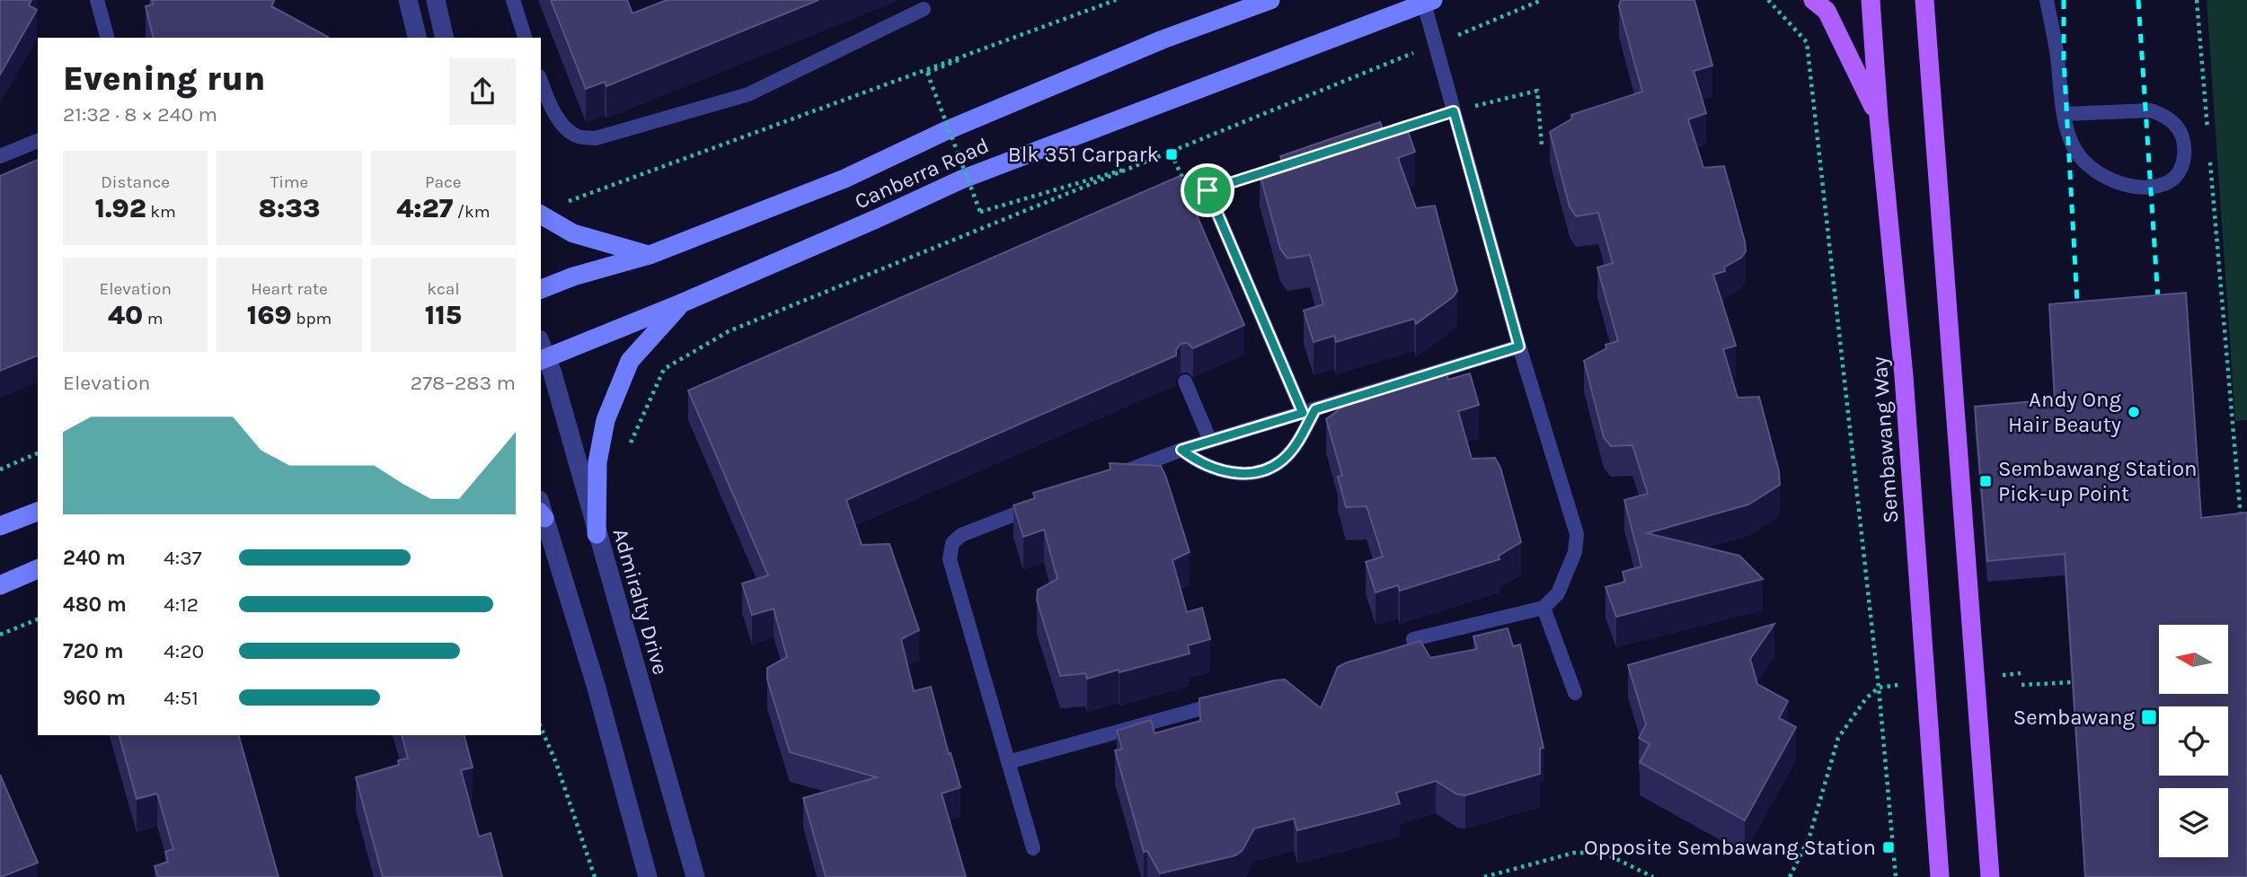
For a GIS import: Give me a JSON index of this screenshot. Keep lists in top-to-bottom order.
{
  "streets": {
    "main road": ["Canberra Road", "Sembawang Way"],
    "street": ["Admiralty Drive"]
  },
  "crossings": [
    ["Canberra Road", "Admiralty Drive"]
  ],
  "places": {
    "transit": [
      "Blk 351 Carpark",
      "Sembawang Station Pick-up Point",
      "Sembawang",
      "Opposite Sembawang Station"
    ],
    "other": ["Andy Ong Hair Beauty"]
  },
  "north": "left",
  "page": {
    "heading": ["Evening run", "21:32 · 8 × 240 m"],
    "stats": [
      ["Distance", "1.92 km"],
      ["Time", "8:33"],
      ["Pace", "4:27 /km"],
      ["Elevation", "40 m"],
      ["Heart rate", "169 bpm"],
      ["kcal", "115"]
    ],
    "chart": ["Elevation", "278–283 m"],
    "list": [
      {
        "name": "240 m",
        "note": "4:37"
      },
      {
        "name": "480 m",
        "note": "4:12"
      },
      {
        "name": "720 m",
        "note": "4:20"
      },
      {
        "name": "960 m",
        "note": "4:51"
      }
    ]
  }
}
